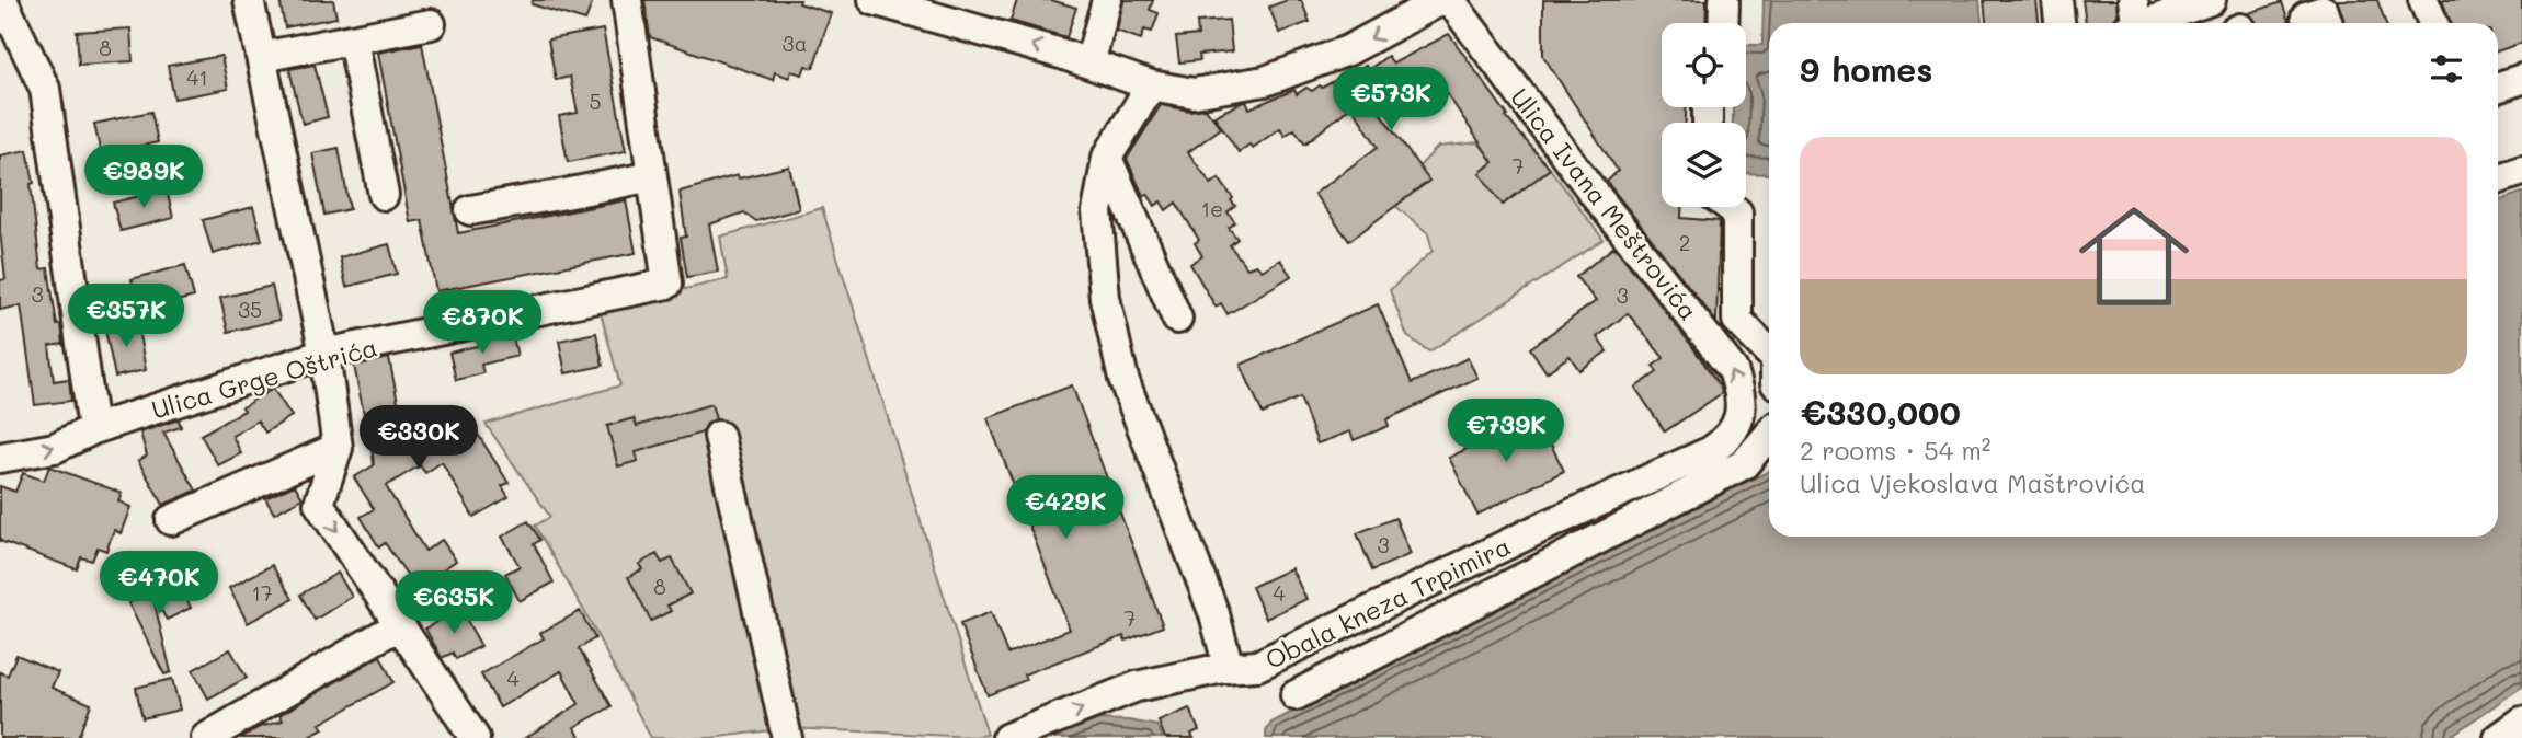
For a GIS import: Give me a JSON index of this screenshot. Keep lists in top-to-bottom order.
{
  "streets": {
    "street": ["Ulica Ivana Meštrovića", "Ulica Grge Oštrića", "Obala kneza Trpimira"]
  },
  "crossings": [
    ["Ulica Ivana Meštrovića", "Obala kneza Trpimira"]
  ],
  "house_numbers": [
    "3a",
    "8",
    "41",
    "5",
    "7",
    "1e",
    "2",
    "3",
    "3",
    "35",
    "3",
    "8",
    "17",
    "4",
    "7",
    "4"
  ],
  "page": {
    "heading": "9 homes",
    "price": [
      "€573K",
      "€989K",
      "€357K",
      "€870K",
      "€739K",
      "€330K",
      "€429K",
      "€470K",
      "€635K"
    ],
    "list": [
      {
        "name": "€330,000",
        "note": "2 rooms · 54 m² · Ulica Vjekoslava Maštrovića"
      }
    ]
  }
}
